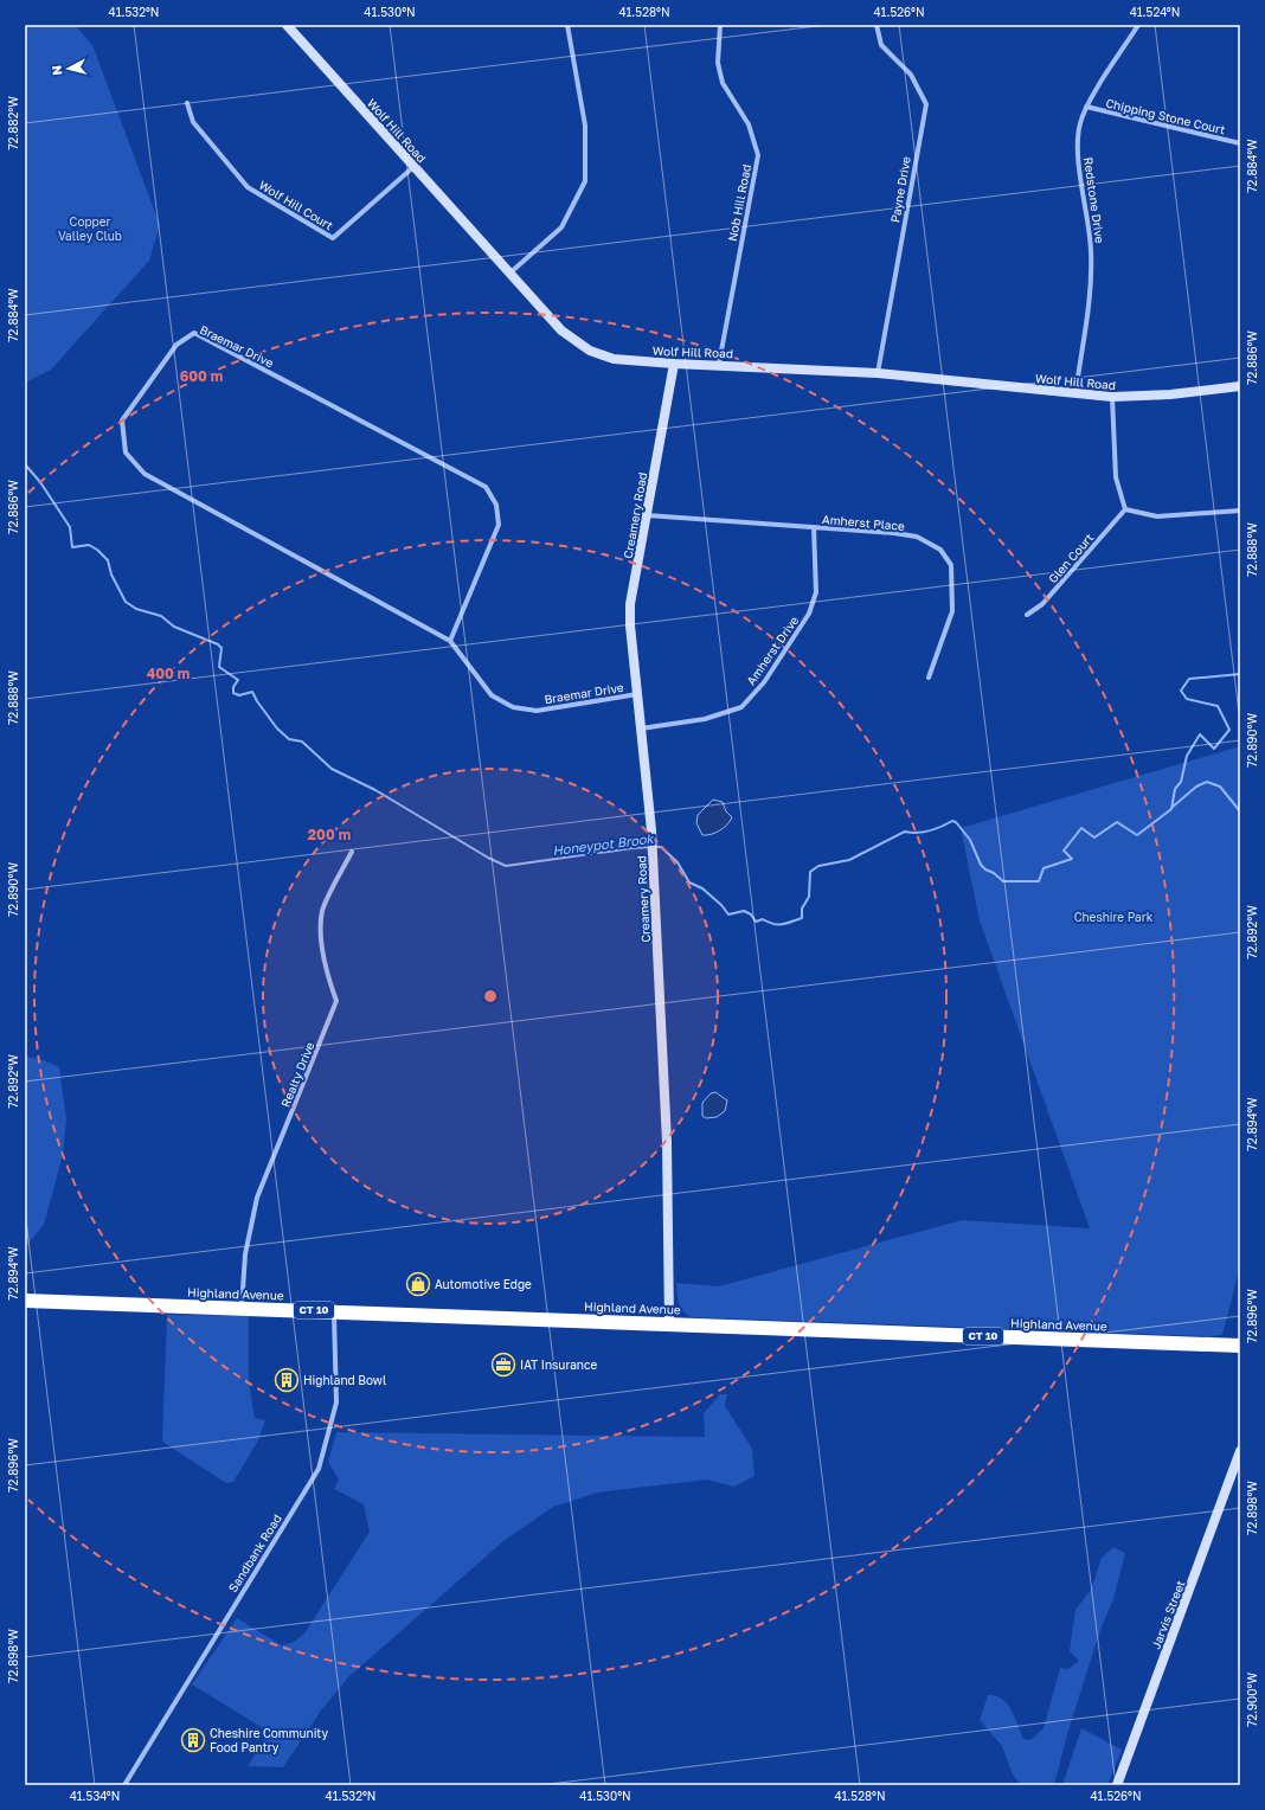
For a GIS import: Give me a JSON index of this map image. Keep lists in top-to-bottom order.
{
  "streets": {
    "highway": ["Highland Avenue", "CT 10"],
    "street": [
      "Chipping Stone Court",
      "Wolf Hill Road",
      "Payne Drive",
      "Redstone Drive",
      "Nob Hill Road",
      "Wolf Hill Court",
      "Braemar Drive",
      "Creamery Road",
      "Amherst Place",
      "Glen Court",
      "Amherst Drive",
      "Realty Drive",
      "Sandbank Road",
      "Jarvis Street"
    ]
  },
  "crossings": [
    ["Chipping Stone Court", "Redstone Drive"],
    ["Wolf Hill Road", "Payne Drive"],
    ["Wolf Hill Road", "Redstone Drive"],
    ["Wolf Hill Road", "Nob Hill Road"],
    ["Wolf Hill Road", "Wolf Hill Court"],
    ["Wolf Hill Road", "Creamery Road"],
    ["Braemar Drive", "Creamery Road"],
    ["Creamery Road", "Amherst Place"],
    ["Creamery Road", "Amherst Drive"],
    ["Creamery Road", "Highland Avenue"],
    ["Amherst Place", "Amherst Drive"],
    ["Realty Drive", "Highland Avenue"],
    ["Highland Avenue", "Sandbank Road"]
  ],
  "water": ["Honeypot Brook"],
  "parks": ["Copper Valley Club", "Cheshire Park"],
  "places": {
    "shop": ["Automotive Edge"],
    "office": ["IAT Insurance"],
    "building": ["Highland Bowl", "Cheshire Community Food Pantry"]
  },
  "north": "left",
  "coordinates": [
    "41.532°N",
    "41.530°N",
    "41.528°N",
    "41.526°N",
    "41.524°N",
    "72.882°W",
    "72.884°W",
    "72.886°W",
    "72.888°W",
    "72.890°W",
    "72.892°W",
    "72.894°W",
    "72.896°W",
    "72.898°W",
    "72.900°W",
    "41.534°N"
  ],
  "rings": ["600 m", "400 m", "200 m"]
}
